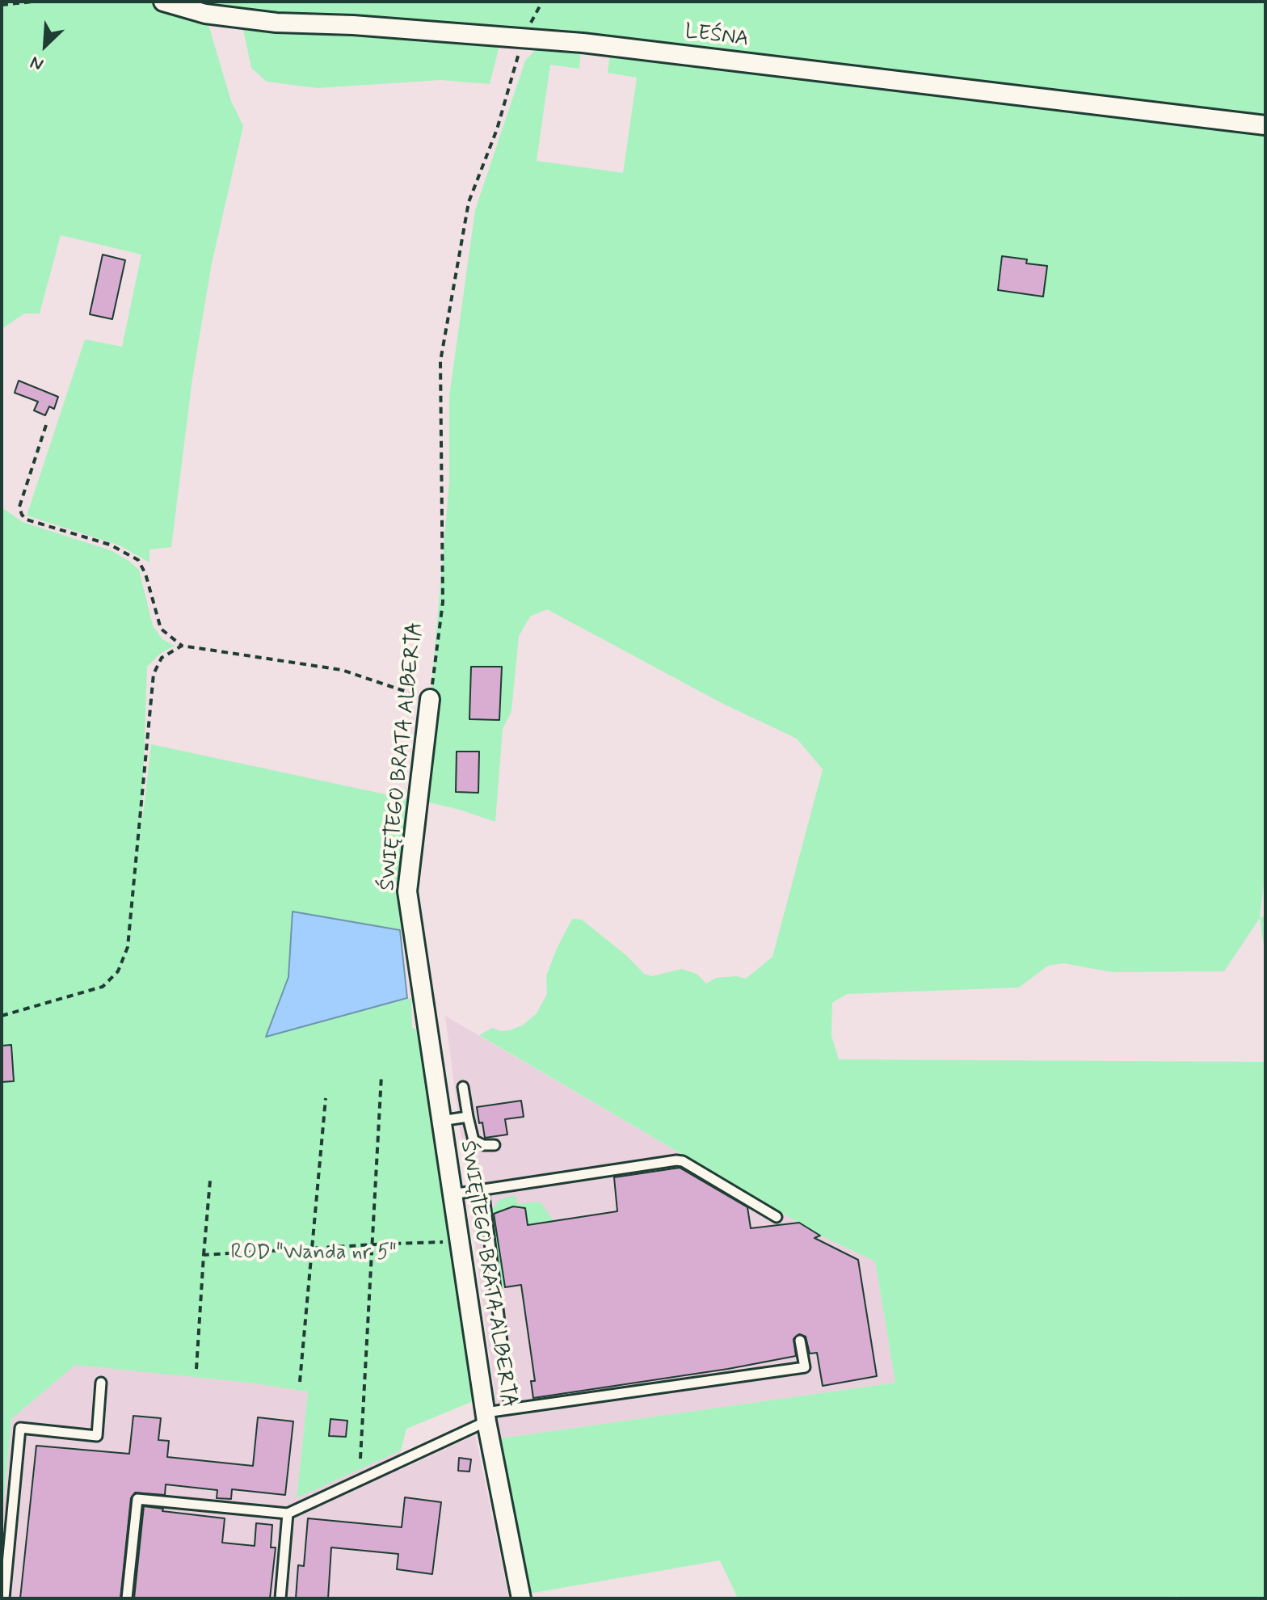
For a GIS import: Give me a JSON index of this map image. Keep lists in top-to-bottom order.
{
  "streets": {
    "street": ["LEŚNA", "ŚWIĘTEGO BRATA ALBERTA"]
  },
  "crossings": [
    ["LEŚNA", "ŚWIĘTEGO BRATA ALBERTA"]
  ],
  "parks": ["ROD \"Wanda nr 5\""],
  "north": "bottom left"
}
